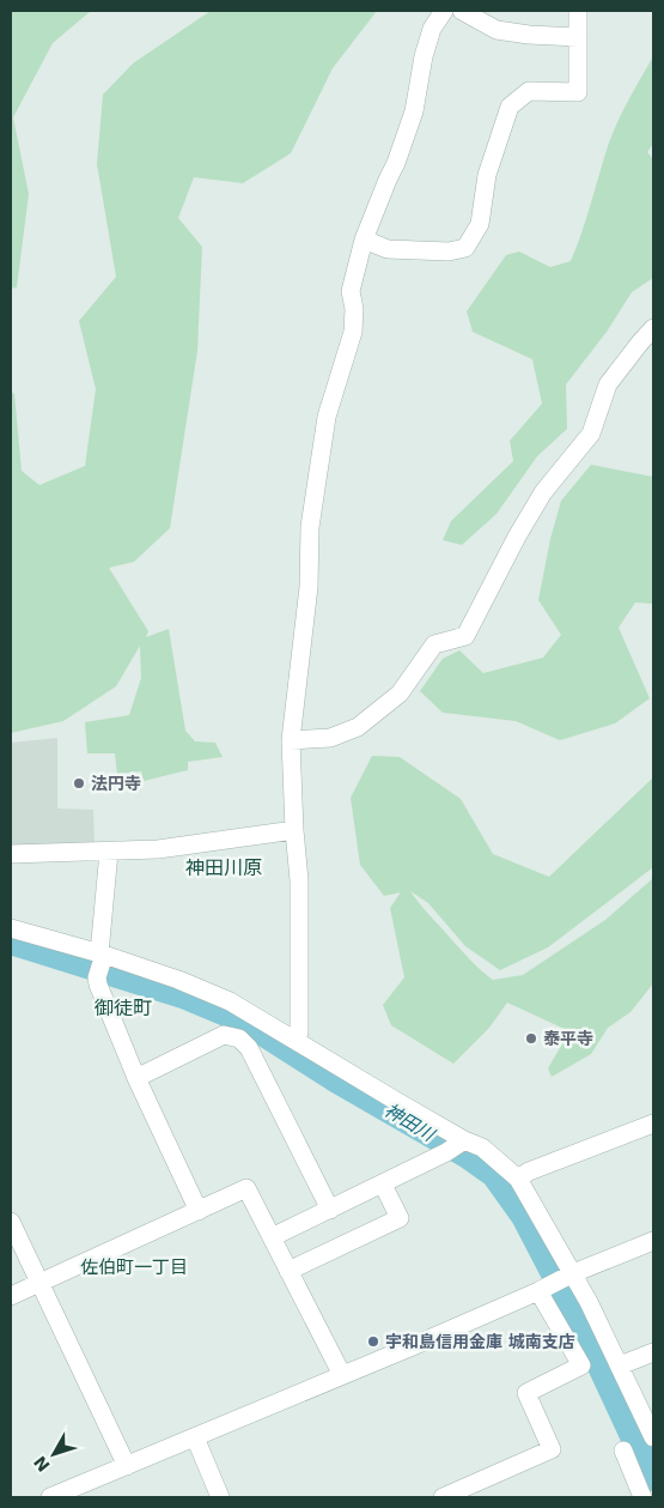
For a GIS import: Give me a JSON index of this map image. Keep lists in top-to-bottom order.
{
  "districts": ["神田川原", "御徒町", "佐伯町一丁目"],
  "water": ["神田川"],
  "places": ["法円寺", "泰平寺", "宇和島信用金庫 城南支店"],
  "north": "bottom left"
}
